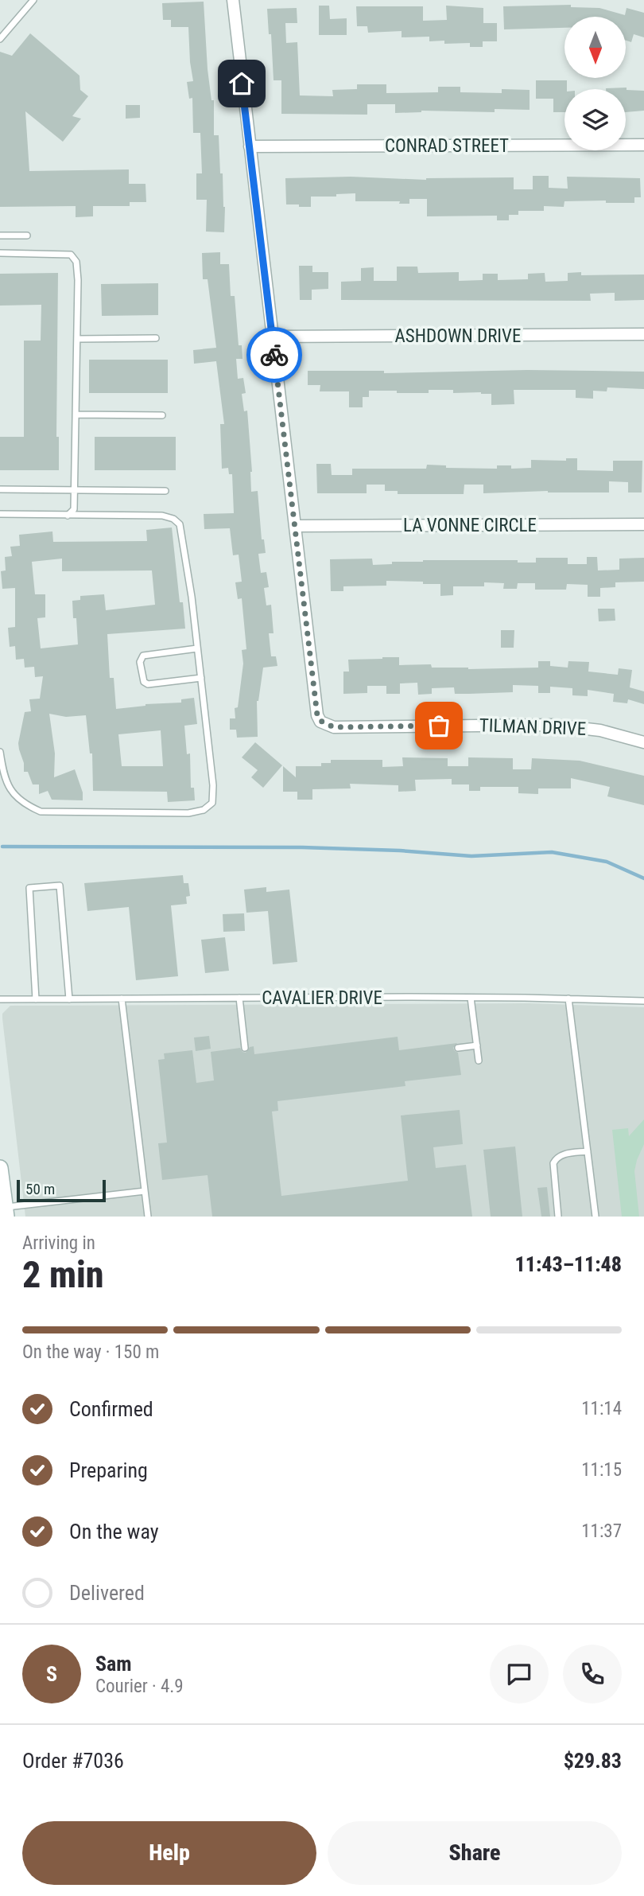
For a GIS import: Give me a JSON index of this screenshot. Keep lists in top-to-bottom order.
{
  "streets": {
    "street": [
      "CONRAD STREET",
      "ASHDOWN DRIVE",
      "LA VONNE CIRCLE",
      "TILMAN DRIVE"
    ],
    "lane": ["CAVALIER DRIVE"]
  },
  "crossings": [
    ["LA VONNE CIRCLE", "TILMAN DRIVE"]
  ],
  "scale_bar": "50 m",
  "north": "bottom",
  "page": {
    "scale": "50 m",
    "heading": ["2 min", "Arriving in", "11:43–11:48"],
    "panel": [
      "Sam",
      "Courier · 4.9",
      "Order #7036",
      "$29.83"
    ],
    "bar": "On the way · 150 m",
    "list": [
      ["Confirmed", "11:14"],
      ["Preparing", "11:15"],
      ["On the way", "11:37"],
      "Delivered"
    ],
    "round": "S",
    "buttons": ["Help", "Share"]
  }
}
